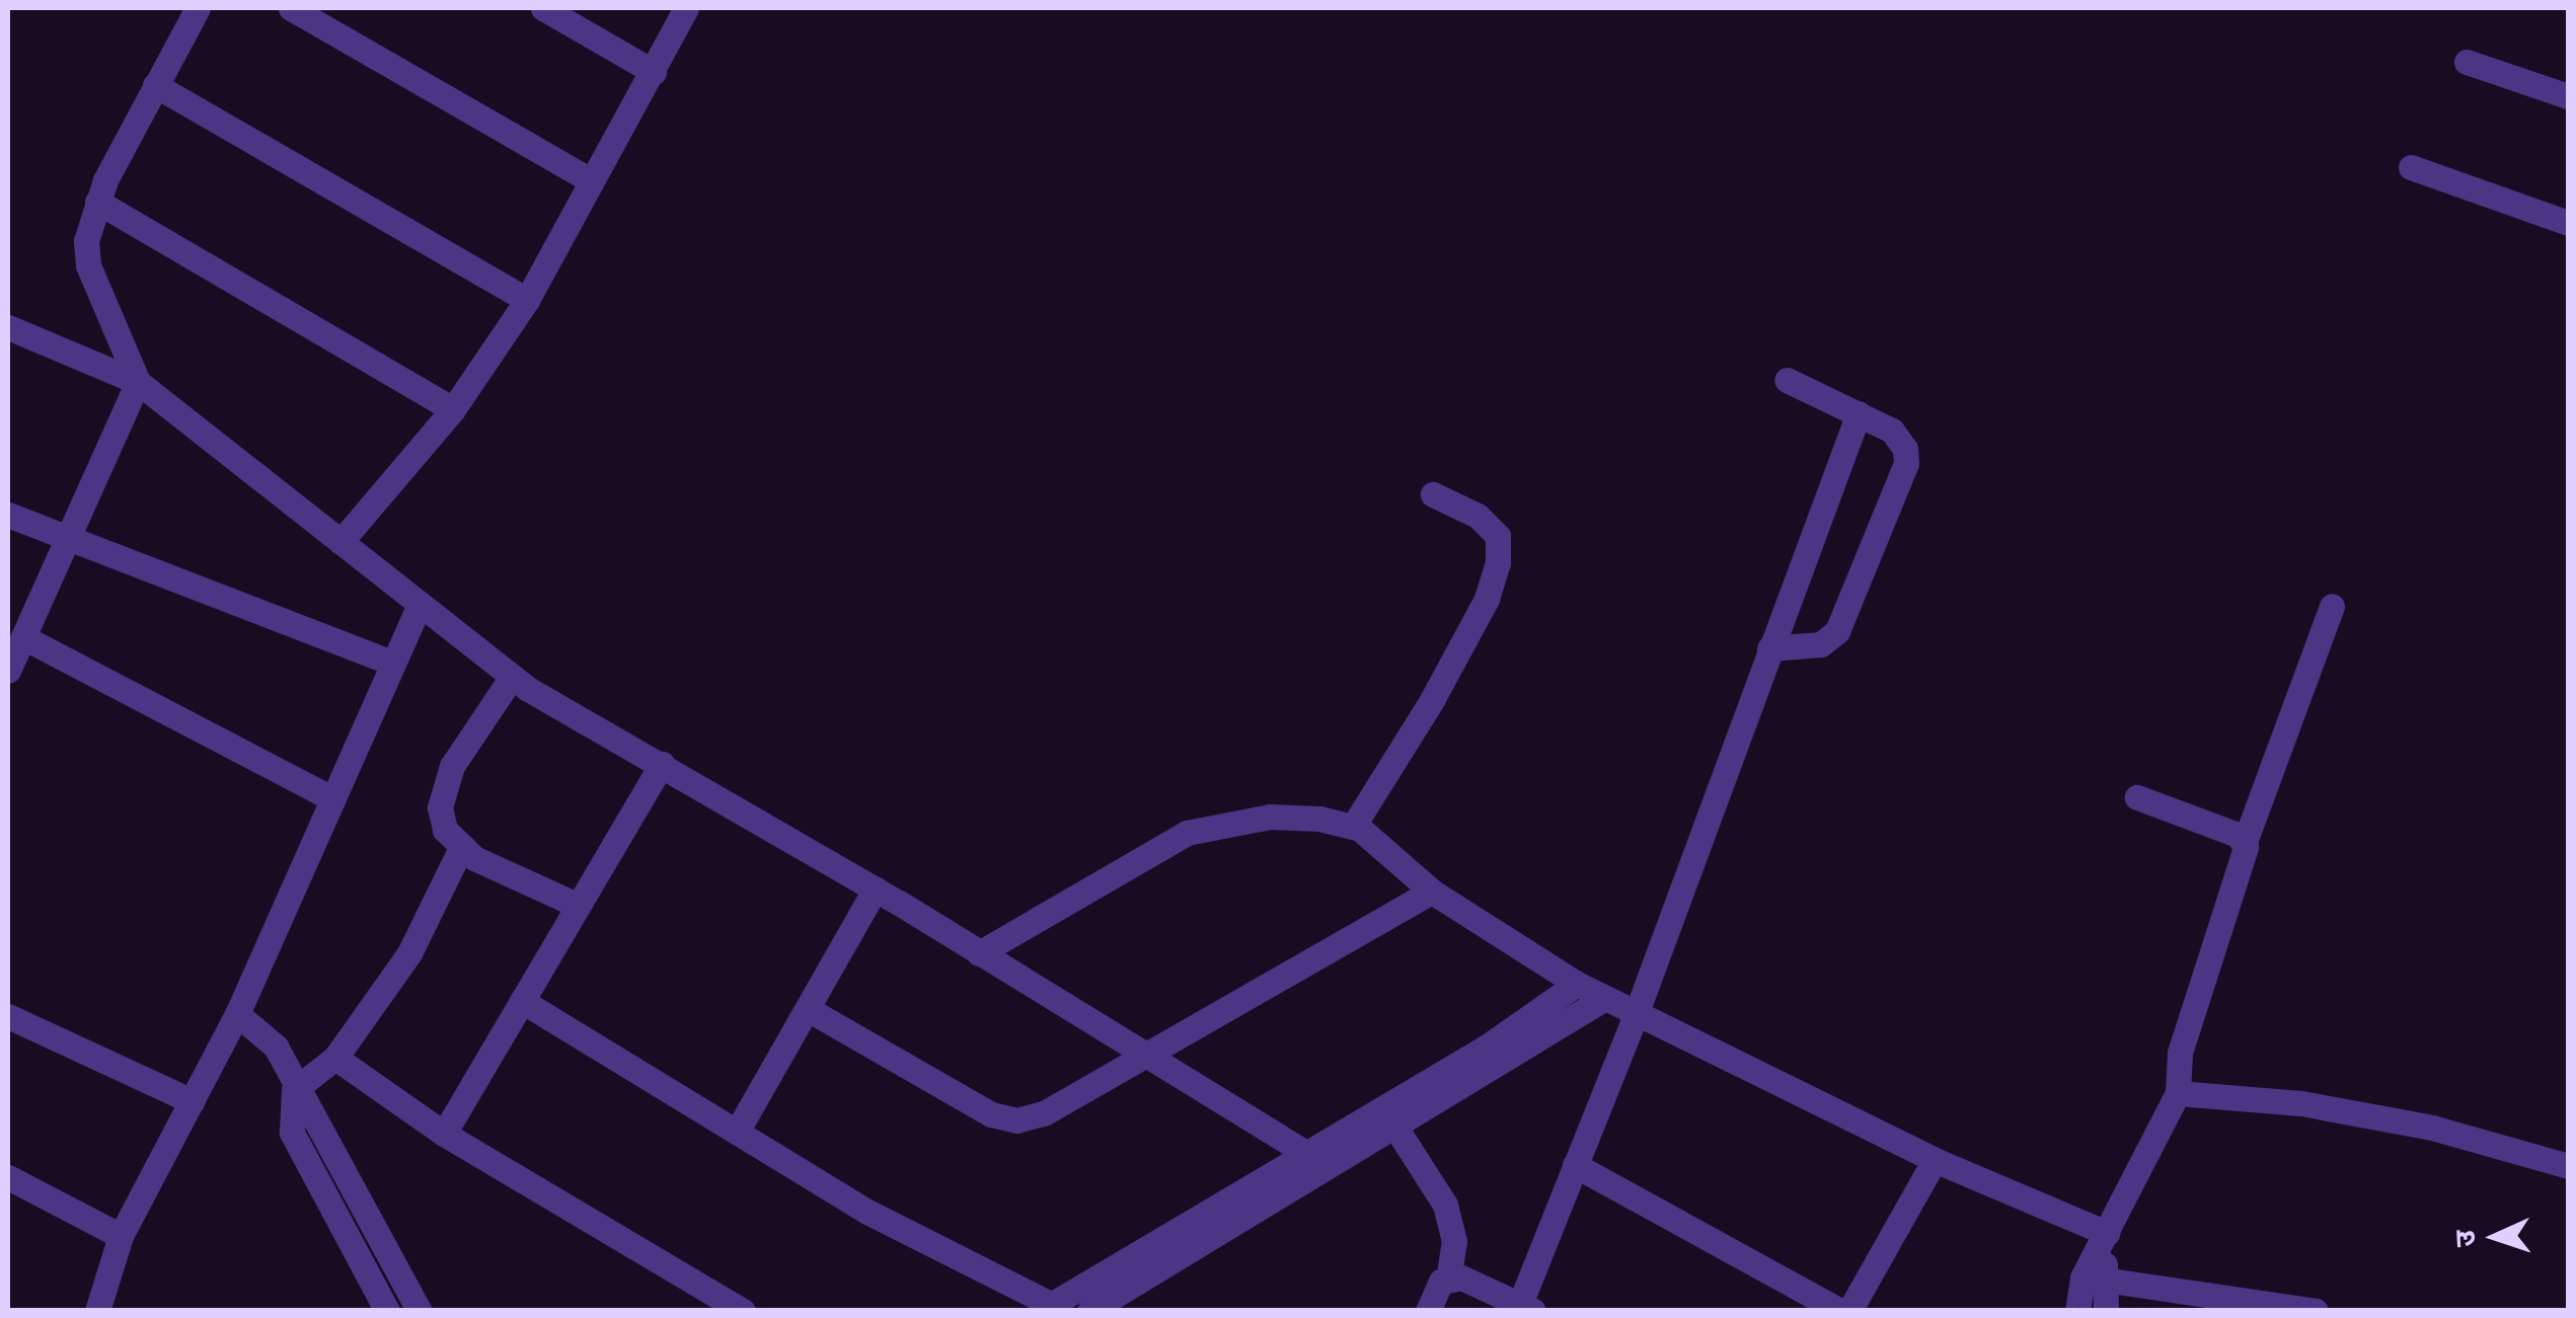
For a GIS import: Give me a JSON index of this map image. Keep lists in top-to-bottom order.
{
  "north": "left"
}
